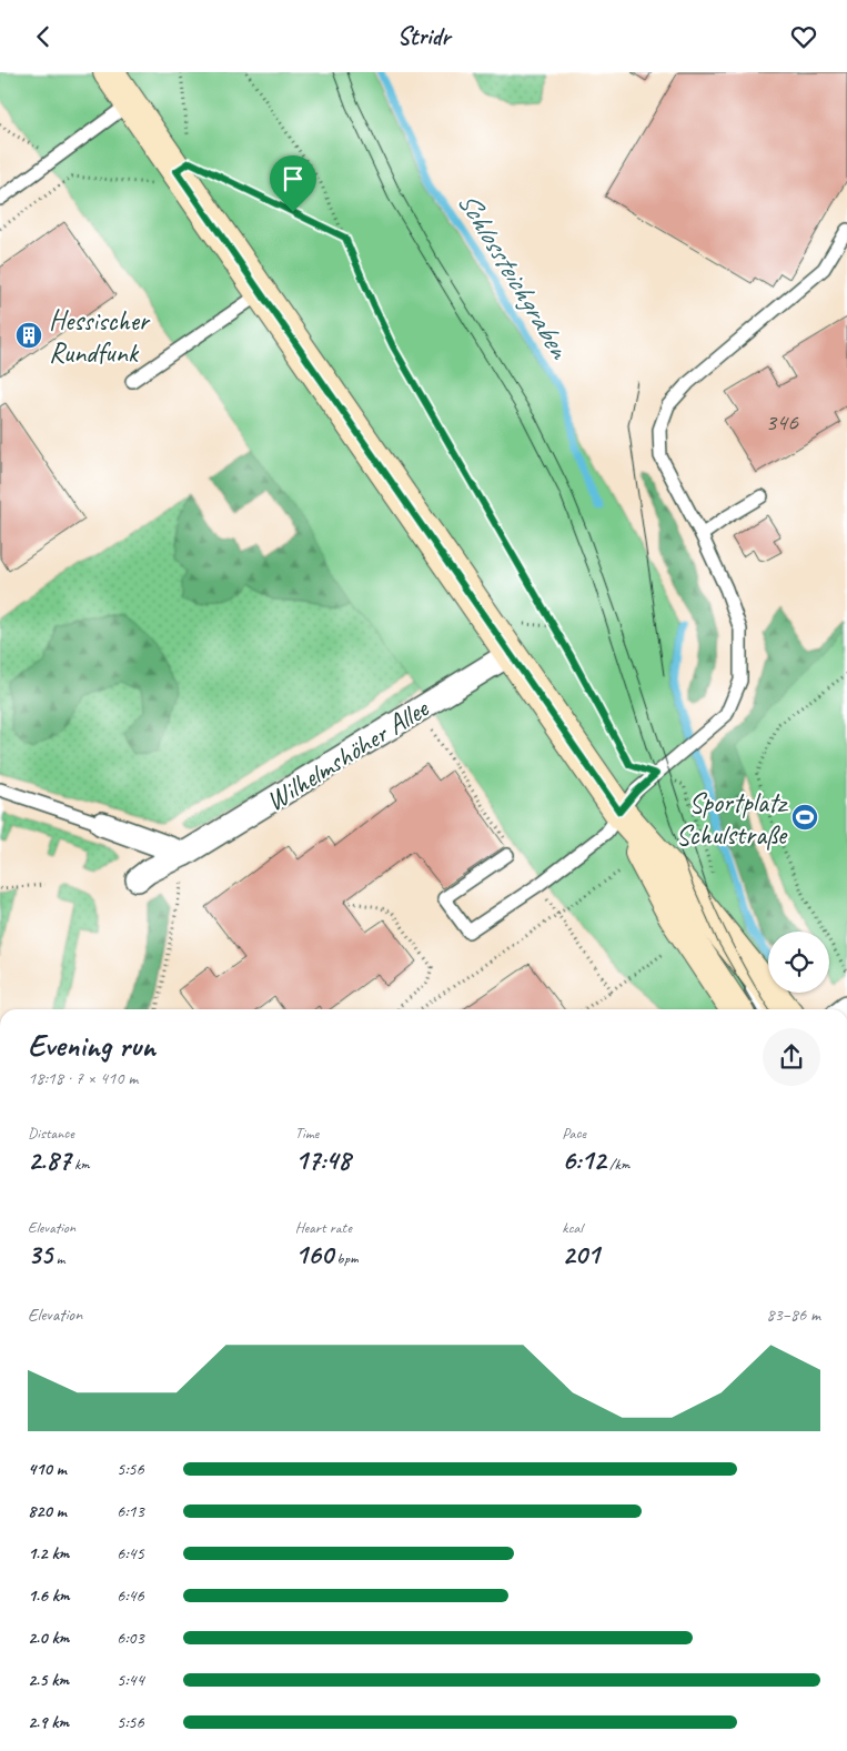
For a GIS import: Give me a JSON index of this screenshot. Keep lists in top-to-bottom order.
{
  "streets": {
    "street": ["Wilhelmshöher Allee"]
  },
  "water": ["Schlossteichgraben"],
  "places": {
    "building": ["Hessischer Rundfunk"],
    "sports": ["Sportplatz Schulstraße"]
  },
  "house_numbers": ["346"],
  "page": {
    "header": "Stridr",
    "heading": ["Evening run", "18:18 · 7 × 410 m"],
    "stats": [
      ["Distance", "2.87 km"],
      ["Time", "17:48"],
      ["Pace", "6:12 /km"],
      ["Elevation", "35 m"],
      ["Heart rate", "160 bpm"],
      ["kcal", "201"]
    ],
    "chart": ["Elevation", "83–86 m"],
    "list": [
      {
        "name": "410 m",
        "note": "5:56"
      },
      {
        "name": "820 m",
        "note": "6:13"
      },
      {
        "name": "1.2 km",
        "note": "6:45"
      },
      {
        "name": "1.6 km",
        "note": "6:46"
      },
      {
        "name": "2.0 km",
        "note": "6:03"
      },
      {
        "name": "2.5 km",
        "note": "5:44"
      },
      {
        "name": "2.9 km",
        "note": "5:56"
      }
    ]
  }
}
